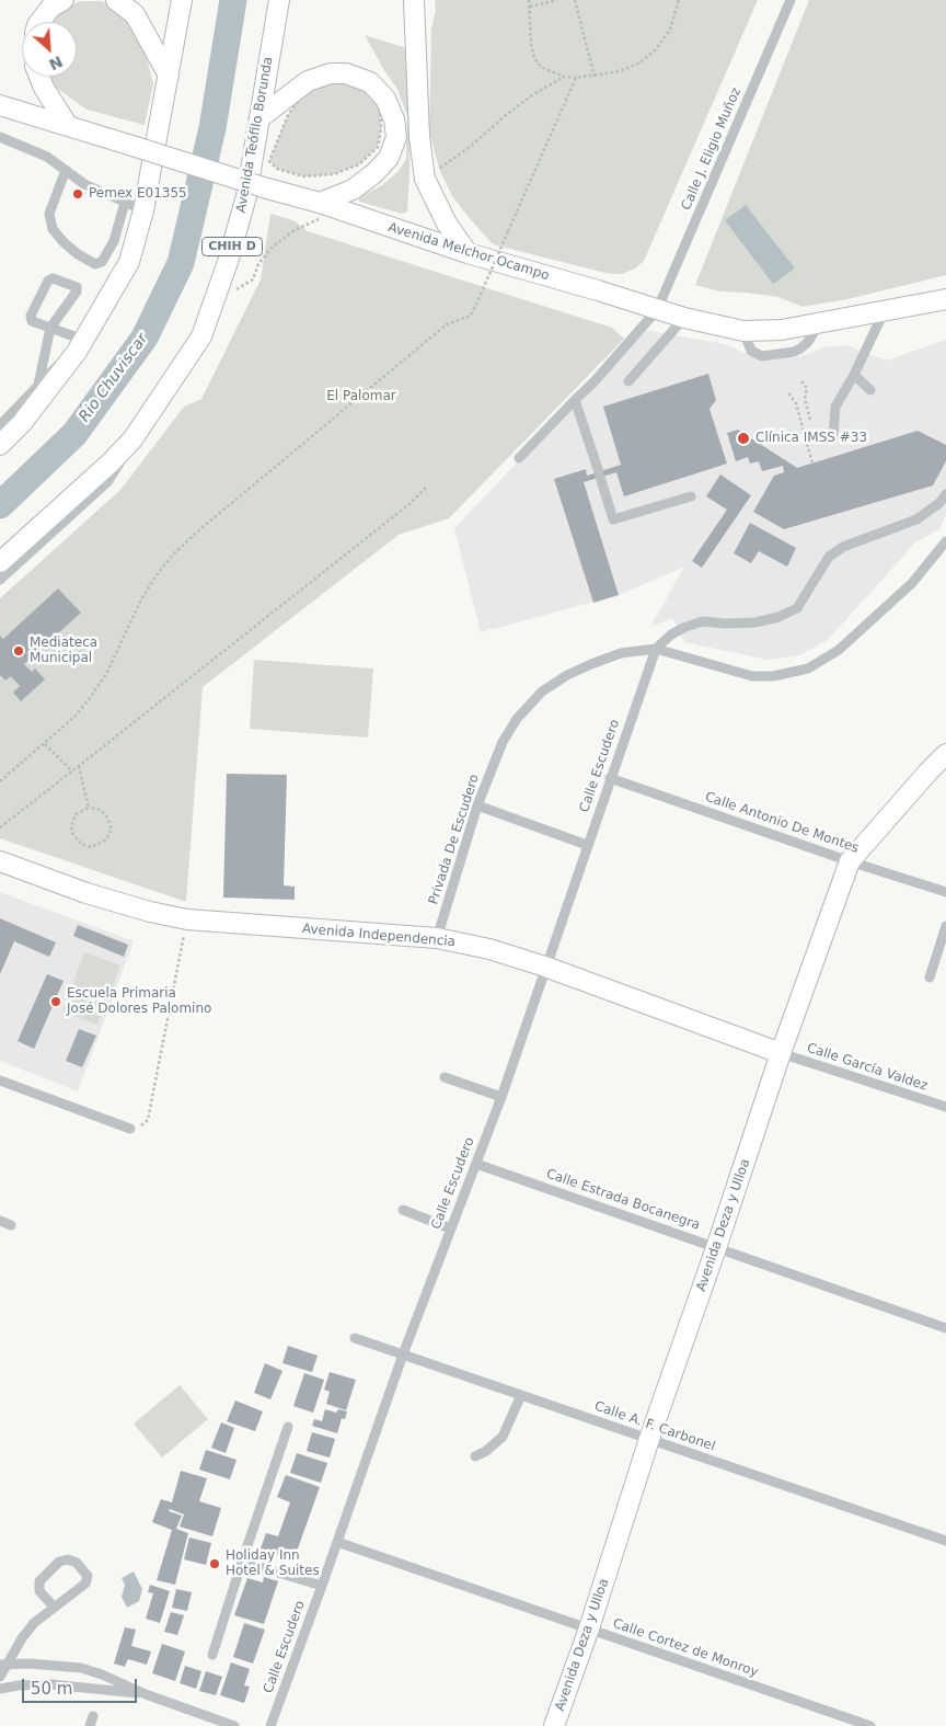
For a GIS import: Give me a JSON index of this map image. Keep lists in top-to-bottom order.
{
  "streets": {
    "main road": [
      "Avenida Teófilo Borunda",
      "CHIH D",
      "Avenida Melchor Ocampo",
      "Avenida Independencia",
      "Avenida Deza y Ulloa"
    ],
    "street": [
      "Calle J. Eligio Muñoz",
      "Calle Escudero",
      "Calle Antonio De Montes",
      "Privada De Escudero",
      "Calle García Valdez",
      "Calle Estrada Bocanegra",
      "Calle A. F. Carbonel",
      "Calle Cortez de Monroy"
    ]
  },
  "crossings": [
    ["Calle J. Eligio Muñoz", "Avenida Melchor Ocampo"],
    ["Calle Escudero", "Calle Antonio De Montes"],
    ["Calle Escudero", "Privada De Escudero"],
    ["Calle Escudero", "Avenida Independencia"],
    ["Calle Escudero", "Calle Estrada Bocanegra"],
    ["Calle Escudero", "Calle A. F. Carbonel"],
    ["Calle Escudero", "Calle Cortez de Monroy"],
    ["Calle Antonio De Montes", "Avenida Deza y Ulloa"],
    ["Privada De Escudero", "Avenida Independencia"],
    ["Avenida Independencia", "Calle García Valdez"],
    ["Avenida Independencia", "Avenida Deza y Ulloa"],
    ["Calle García Valdez", "Avenida Deza y Ulloa"],
    ["Calle Estrada Bocanegra", "Avenida Deza y Ulloa"],
    ["Avenida Deza y Ulloa", "Calle A. F. Carbonel"],
    ["Avenida Deza y Ulloa", "Calle Cortez de Monroy"]
  ],
  "water": ["Rio Chuviscar"],
  "parks": ["El Palomar"],
  "places": [
    "Pemex E01355",
    "Clínica IMSS #33",
    "Mediateca Municipal",
    "Escuela Primaria José Dolores Palomino",
    "Holiday Inn Hotel & Suites"
  ],
  "scale_bar": "50 m",
  "north": "bottom right"
}
